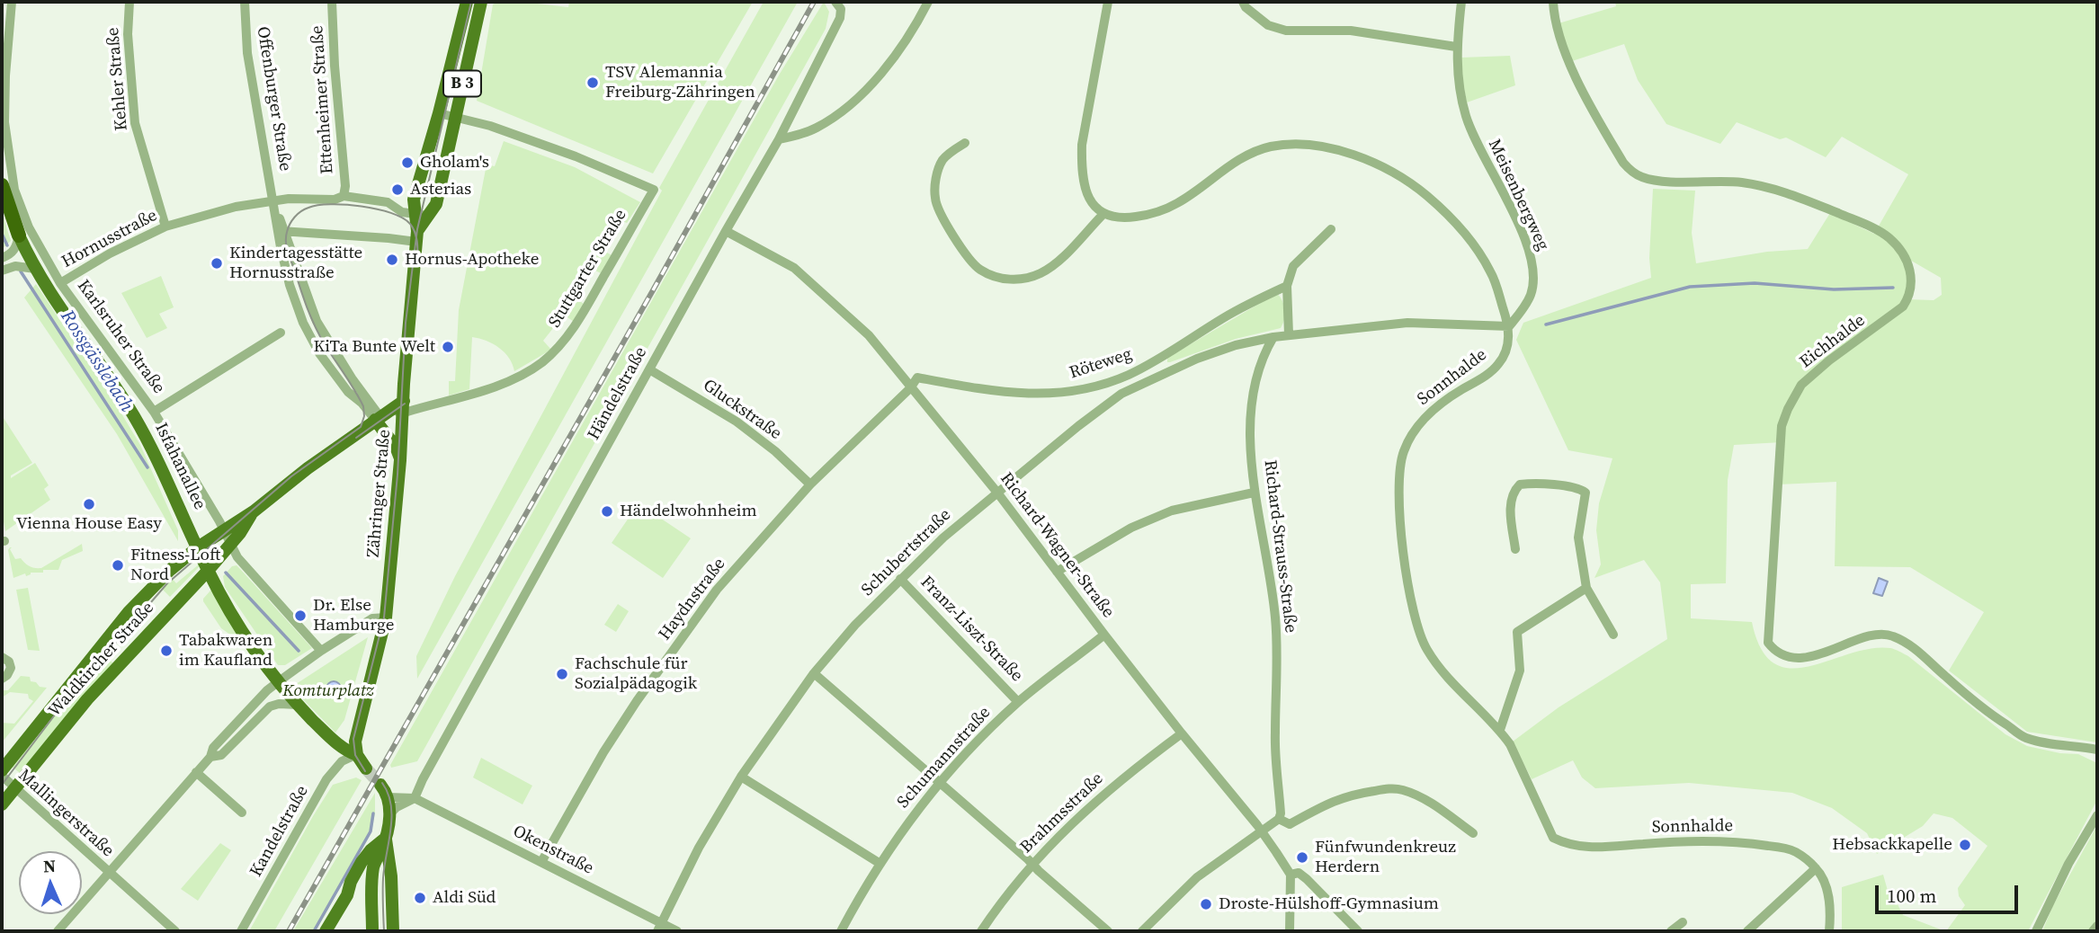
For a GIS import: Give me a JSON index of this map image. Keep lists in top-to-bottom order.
{
  "streets": {
    "highway": ["Isfahanallee"],
    "main road": ["B 3", "Zähringer Straße", "Waldkircher Straße"],
    "street": [
      "Kehler Straße",
      "Offenburger Straße",
      "Ettenheimer Straße",
      "Meisenbergweg",
      "Hornusstraße",
      "Stuttgarter Straße",
      "Karlsruher Straße",
      "Eichhalde",
      "Röteweg",
      "Sonnhalde",
      "Händelstraße",
      "Gluckstraße",
      "Richard-Wagner-Straße",
      "Richard-Strauss-Straße",
      "Schubertstraße",
      "Haydnstraße",
      "Franz-Liszt-Straße",
      "Schumannstraße",
      "Mallingerstraße",
      "Brahmsstraße",
      "Kandelstraße",
      "Okenstraße"
    ]
  },
  "crossings": [
    ["Kehler Straße", "Hornusstraße"],
    ["B 3", "Hornusstraße"],
    ["B 3", "Stuttgarter Straße"],
    ["B 3", "Zähringer Straße"],
    ["Offenburger Straße", "Hornusstraße"],
    ["Offenburger Straße", "Stuttgarter Straße"],
    ["Offenburger Straße", "Zähringer Straße"],
    ["Offenburger Straße", "Waldkircher Straße"],
    ["Ettenheimer Straße", "Hornusstraße"],
    ["Meisenbergweg", "Sonnhalde"],
    ["Hornusstraße", "Karlsruher Straße"],
    ["Hornusstraße", "Zähringer Straße"],
    ["Stuttgarter Straße", "Zähringer Straße"],
    ["Stuttgarter Straße", "Waldkircher Straße"],
    ["Karlsruher Straße", "Waldkircher Straße"],
    ["Röteweg", "Richard-Wagner-Straße"],
    ["Röteweg", "Haydnstraße"],
    ["Händelstraße", "Gluckstraße"],
    ["Händelstraße", "Richard-Wagner-Straße"],
    ["Händelstraße", "Okenstraße"],
    ["Gluckstraße", "Haydnstraße"],
    ["Isfahanallee", "Waldkircher Straße"],
    ["Zähringer Straße", "Waldkircher Straße"],
    ["Zähringer Straße", "Kandelstraße"],
    ["Richard-Wagner-Straße", "Schubertstraße"],
    ["Richard-Wagner-Straße", "Haydnstraße"],
    ["Richard-Wagner-Straße", "Schumannstraße"],
    ["Richard-Wagner-Straße", "Brahmsstraße"],
    ["Richard-Strauss-Straße", "Schubertstraße"],
    ["Schubertstraße", "Franz-Liszt-Straße"],
    ["Schubertstraße", "Okenstraße"],
    ["Haydnstraße", "Okenstraße"],
    ["Franz-Liszt-Straße", "Schumannstraße"],
    ["Waldkircher Straße", "Mallingerstraße"]
  ],
  "water": ["Rossgässlebach"],
  "parks": ["Komturplatz"],
  "places": [
    "TSV Alemannia Freiburg-Zähringen",
    "Gholam's",
    "Asterias",
    "Hornus-Apotheke",
    "Kindertagesstätte Hornusstraße",
    "KiTa Bunte Welt",
    "Vienna House Easy",
    "Händelwohnheim",
    "Fitness-Loft Nord",
    "Dr. Else Hamburge",
    "Tabakwaren im Kaufland",
    "Fachschule für Sozialpädagogik",
    "Hebsackkapelle",
    "Fünfwundenkreuz Herdern",
    "Aldi Süd",
    "Droste-Hülshoff-Gymnasium"
  ],
  "scale_bar": "100 m",
  "north": "top"
}
